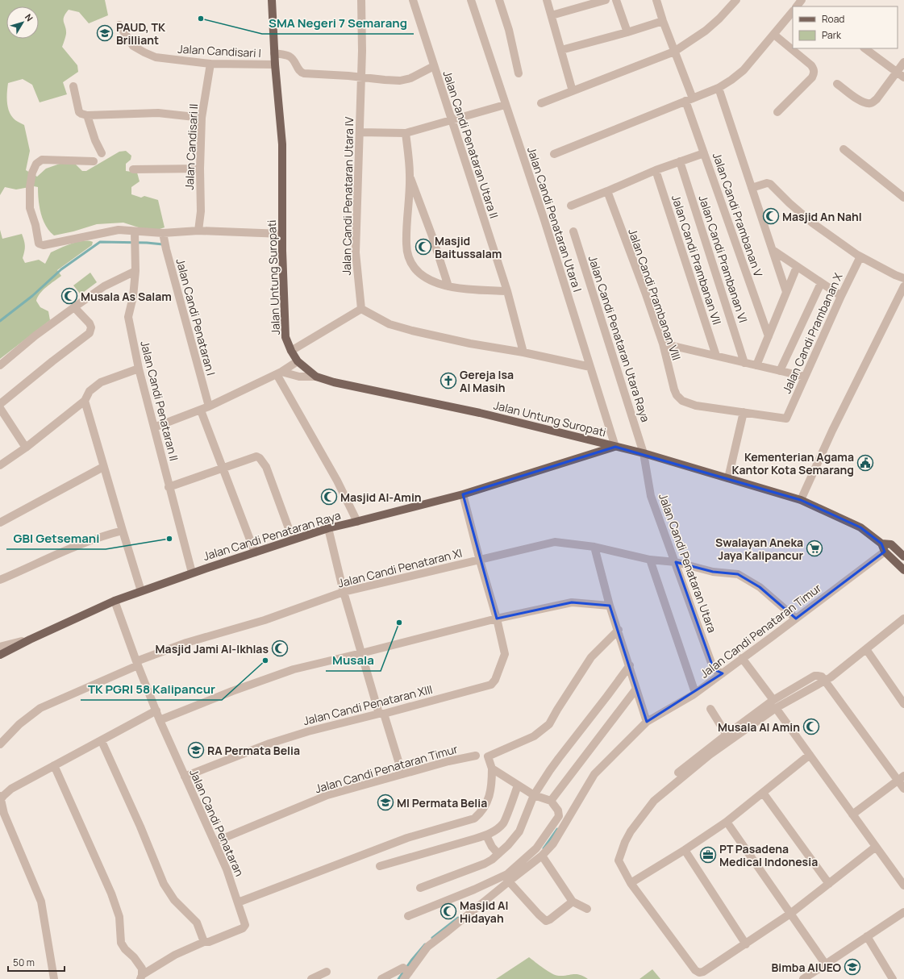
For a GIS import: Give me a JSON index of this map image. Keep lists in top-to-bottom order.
{
  "streets": {
    "main road": ["Jalan Untung Suropati", "Jalan Candi Penataran Raya"],
    "street": [
      "Jalan Candisari I",
      "Jalan Candi Penataran Utara II",
      "Jalan Candisari II",
      "Jalan Candi Penataran Utara IV",
      "Jalan Candi Prambanan V",
      "Jalan Candi Penataran Utara I",
      "Jalan Candi Prambanan VI",
      "Jalan Candi Prambanan VII",
      "Jalan Candi Prambanan VIII",
      "Jalan Candi Penataran I",
      "Jalan Candi Prambanan X",
      "Jalan Candi Penataran Utara Raya",
      "Jalan Candi Penataran II",
      "Jalan Candi Penataran Utara",
      "Jalan Candi Penataran XI",
      "Jalan Candi Penataran Timur",
      "Jalan Candi Penataran XIII",
      "Jalan Candi Penataran"
    ]
  },
  "crossings": [
    ["Jalan Candisari I", "Jalan Candisari II"],
    ["Jalan Candisari I", "Jalan Untung Suropati"],
    ["Jalan Candi Penataran Utara I", "Jalan Untung Suropati"],
    ["Jalan Candi Penataran Utara I", "Jalan Candi Penataran Raya"],
    ["Jalan Untung Suropati", "Jalan Candi Penataran Utara Raya"],
    ["Jalan Untung Suropati", "Jalan Candi Penataran Raya"],
    ["Jalan Untung Suropati", "Jalan Candi Penataran Utara"],
    ["Jalan Candi Prambanan VIII", "Jalan Candi Prambanan X"],
    ["Jalan Candi Penataran Utara Raya", "Jalan Candi Penataran Utara"],
    ["Jalan Candi Penataran II", "Jalan Candi Penataran Raya"],
    ["Jalan Candi Penataran Raya", "Jalan Candi Penataran"],
    ["Jalan Candi Penataran Utara", "Jalan Candi Penataran XI"],
    ["Jalan Candi Penataran Utara", "Jalan Candi Penataran Timur"],
    ["Jalan Candi Penataran XI", "Jalan Candi Penataran Timur"],
    ["Jalan Candi Penataran XI", "Jalan Candi Penataran"],
    ["Jalan Candi Penataran Timur", "Jalan Candi Penataran"],
    ["Jalan Candi Penataran XIII", "Jalan Candi Penataran"]
  ],
  "places": {
    "other": [
      "SMA Negeri 7 Semarang",
      "GBI Getsemani",
      "Musala",
      "TK PGRI 58 Kalipancur"
    ],
    "school or university": [
      "PAUD, TK Brilliant",
      "RA Permata Belia",
      "MI Permata Belia",
      "Bimba AIUEO"
    ],
    "mosque": [
      "Masjid An Nahl",
      "Masjid Baitussalam",
      "Musala As Salam",
      "Masjid Al-Amin",
      "Masjid Jami Al-Ikhlas",
      "Musala Al Amin",
      "Masjid Al Hidayah"
    ],
    "church": ["Gereja Isa Al Masih"],
    "public building": ["Kementerian Agama Kantor Kota Semarang"],
    "supermarket": ["Swalayan Aneka Jaya Kalipancur"],
    "office": ["PT Pasadena Medical Indonesia"]
  },
  "legend": ["Road", "Park"],
  "scale_bar": "50 m",
  "north": "top right"
}
